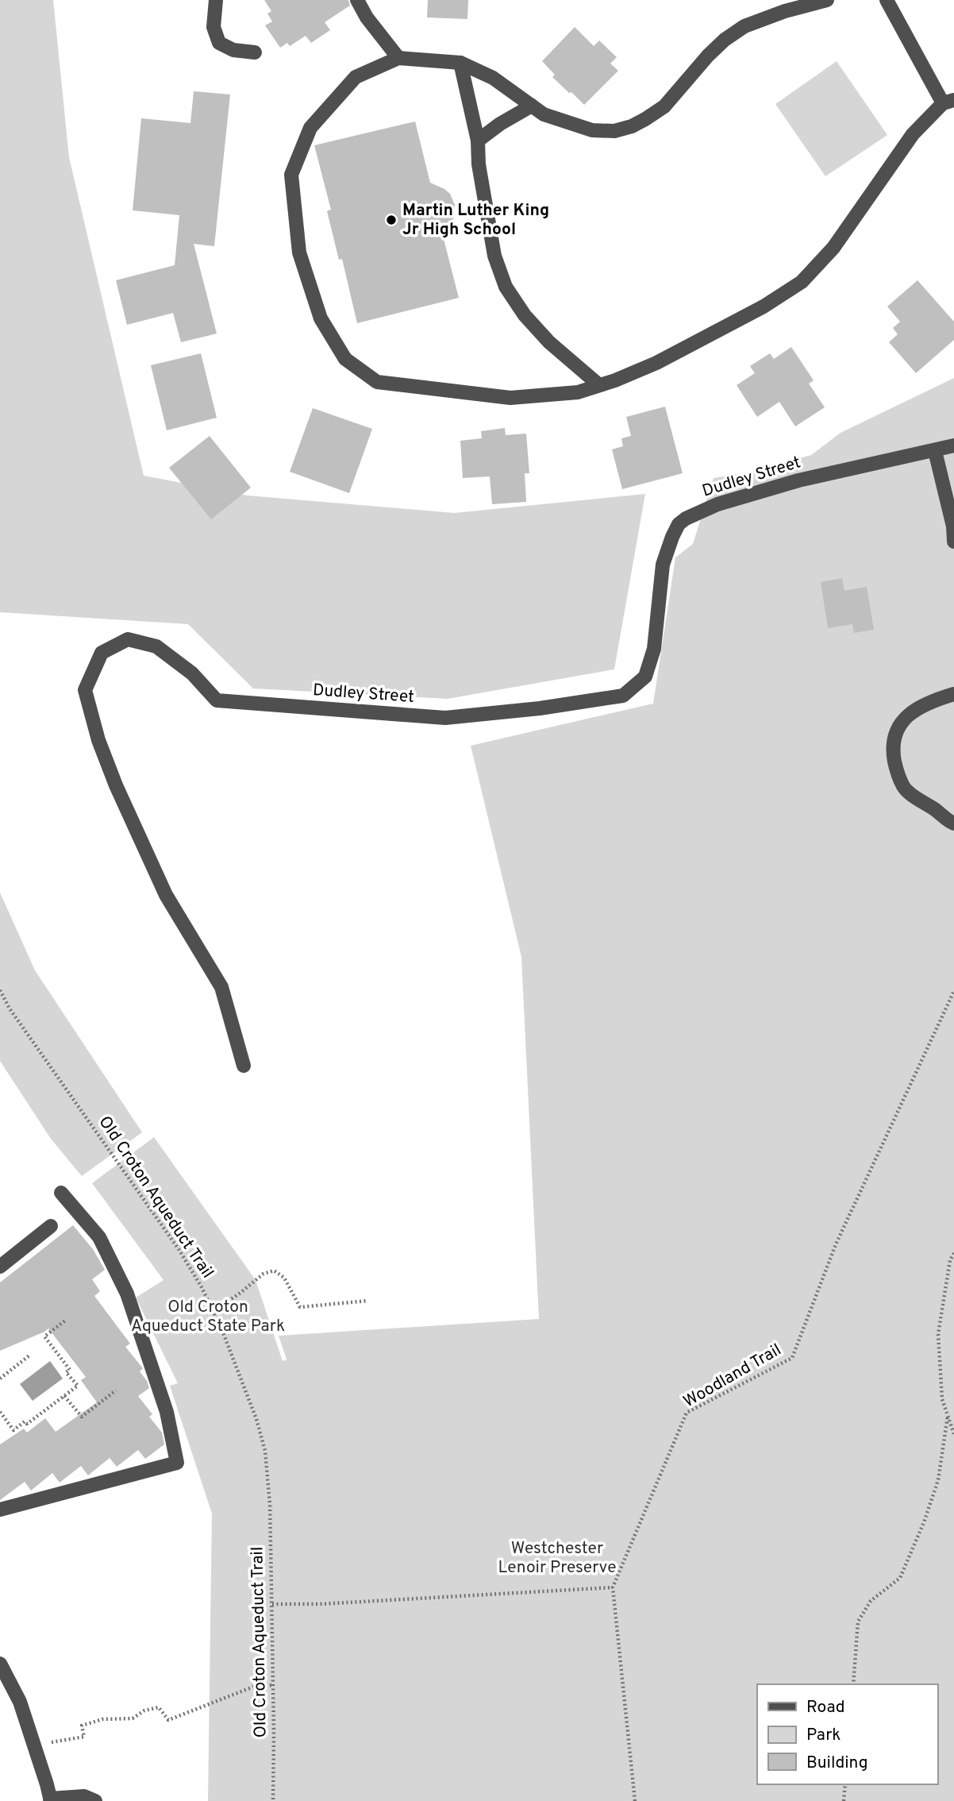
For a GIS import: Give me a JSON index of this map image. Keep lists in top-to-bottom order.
{
  "streets": {
    "street": ["Dudley Street"],
    "path": ["Old Croton Aqueduct Trail", "Woodland Trail"]
  },
  "parks": ["Old Croton Aqueduct State Park", "Westchester Lenoir Preserve"],
  "places": ["Martin Luther King Jr High School"],
  "legend": ["Road", "Park", "Building"]
}
